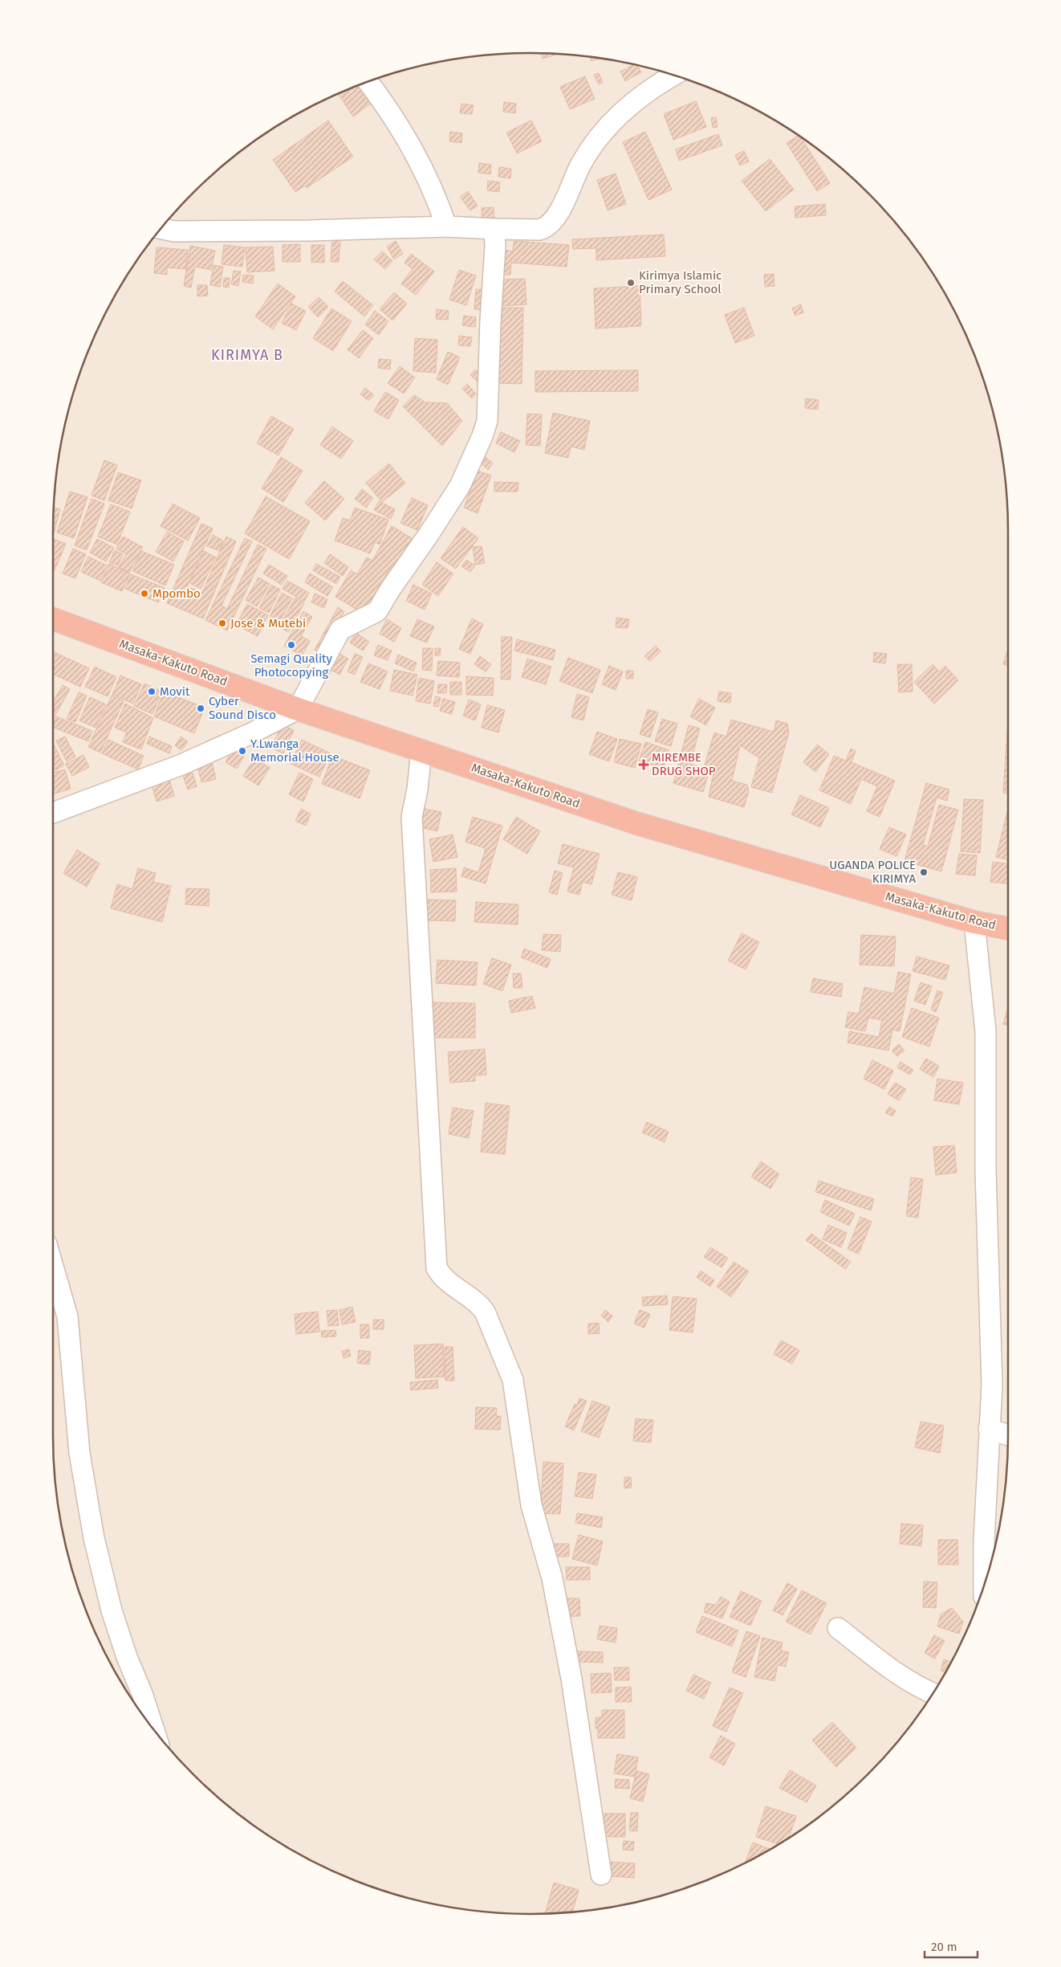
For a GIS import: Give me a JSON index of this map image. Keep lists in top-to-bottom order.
{
  "streets": {
    "highway": ["Masaka-Kakuto Road"]
  },
  "districts": ["KIRIMYA B"],
  "places": {
    "other": [
      "Kirimya Islamic Primary School",
      "Mpombo",
      "Jose & Mutebi",
      "Semagi Quality Photocopying",
      "Movit",
      "Cyber Sound Disco",
      "Y.Lwanga Memorial House",
      "UGANDA POLICE KIRIMYA"
    ],
    "health": ["MIREMBE DRUG SHOP"]
  },
  "scale_bar": "20 m"
}
